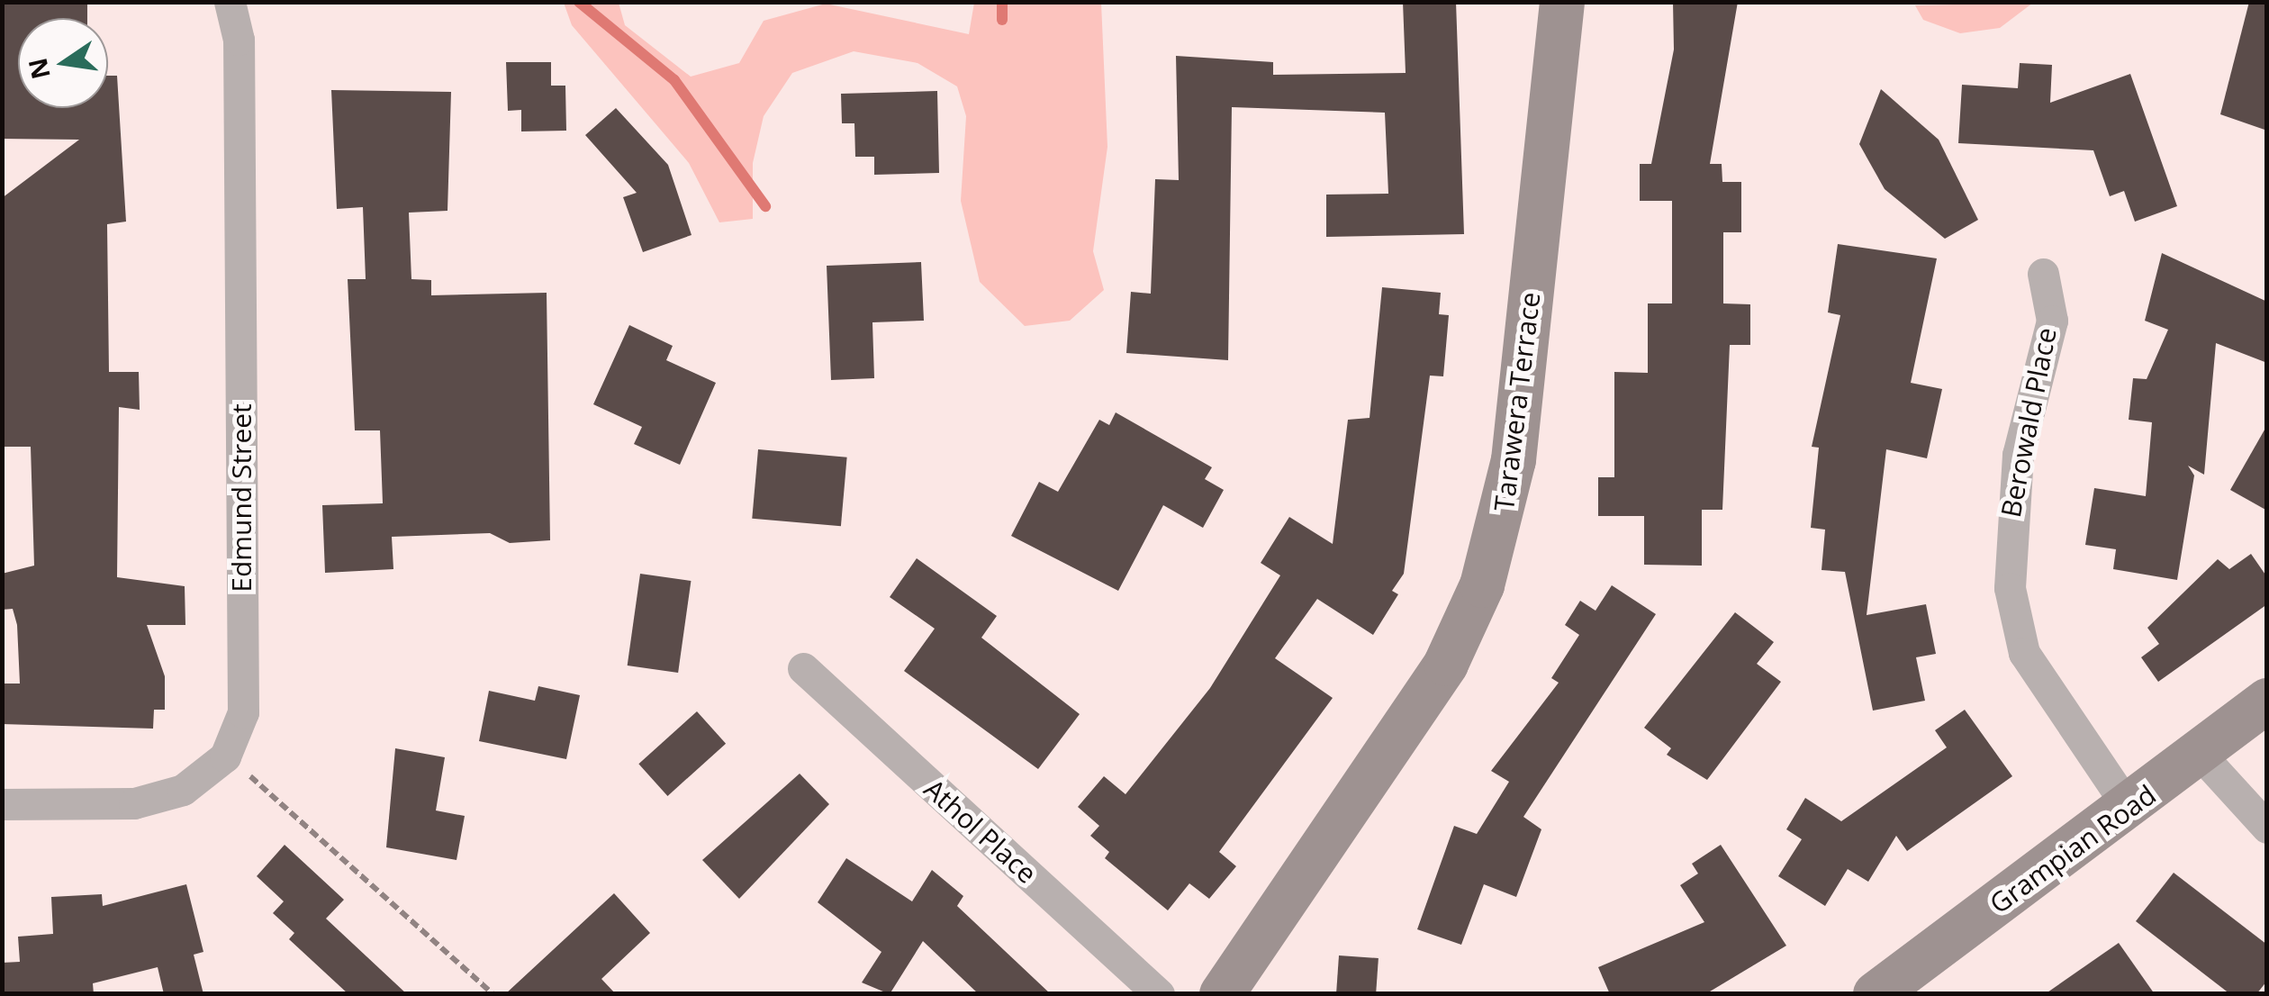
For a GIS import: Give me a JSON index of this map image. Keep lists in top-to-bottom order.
{
  "streets": {
    "street": [
      "Tarawera Terrace",
      "Berowald Place",
      "Edmund Street",
      "Athol Place",
      "Grampian Road"
    ]
  },
  "crossings": [
    ["Berowald Place", "Grampian Road"]
  ],
  "north": "left"
}
